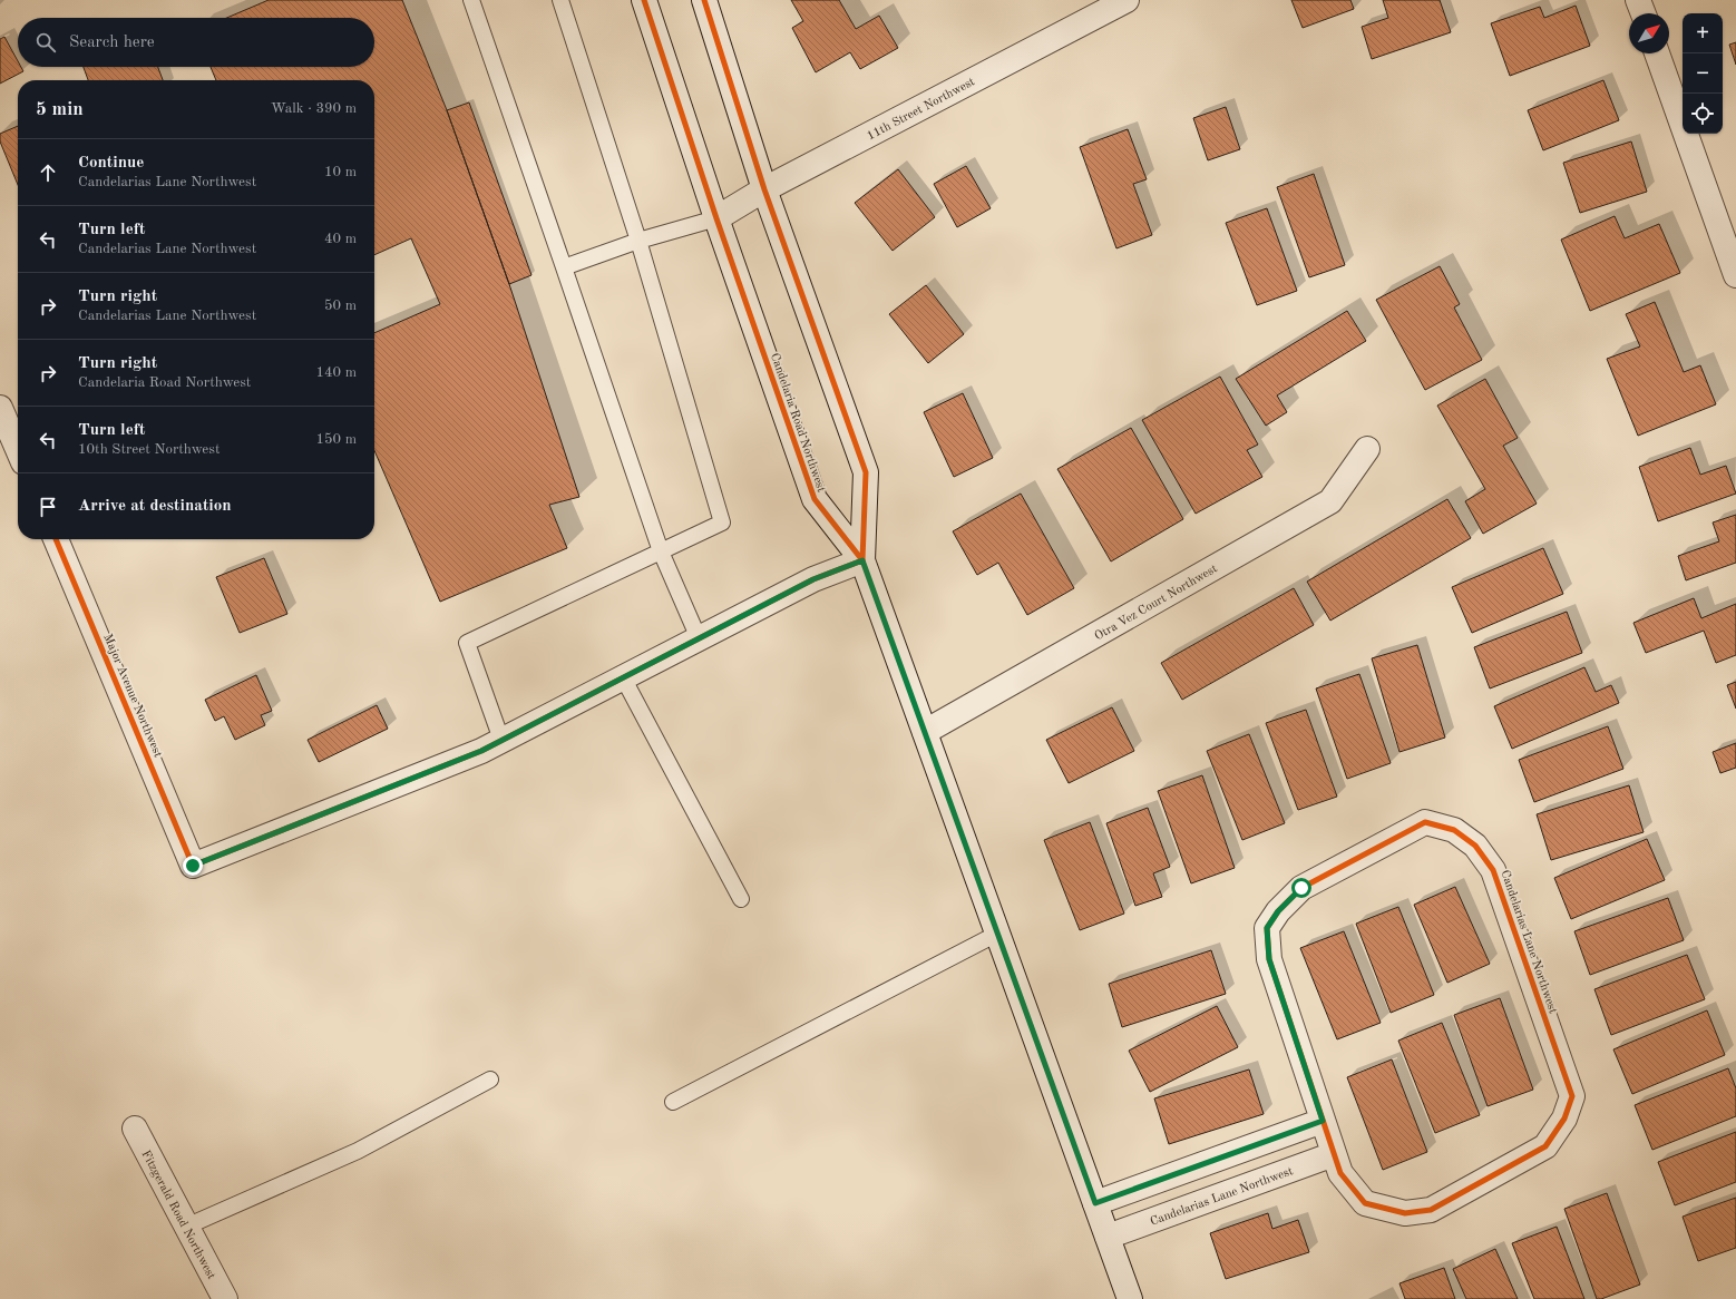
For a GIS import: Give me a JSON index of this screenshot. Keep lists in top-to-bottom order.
{
  "streets": {
    "street": [
      "11th Street Northwest",
      "Candelaria Road Northwest",
      "Otra Vez Court Northwest",
      "Major Avenue Northwest",
      "Candelarias Lane Northwest",
      "Fitzgerald Road Northwest"
    ]
  },
  "crossings": [
    ["11th Street Northwest", "Candelaria Road Northwest"],
    ["Candelaria Road Northwest", "Otra Vez Court Northwest"],
    ["Candelaria Road Northwest", "Candelarias Lane Northwest"]
  ],
  "north": "top right",
  "page": {
    "map_buttons": ["+", "−"],
    "search": "Search here",
    "heading": ["5 min", "Walk · 390 m"],
    "list": [
      ["Continue", "Candelarias Lane Northwest", "10 m"],
      ["Turn left", "Candelarias Lane Northwest", "40 m"],
      ["Turn right", "Candelarias Lane Northwest", "50 m"],
      ["Turn right", "Candelaria Road Northwest", "140 m"],
      ["Turn left", "10th Street Northwest", "150 m"],
      "Arrive at destination"
    ]
  }
}
